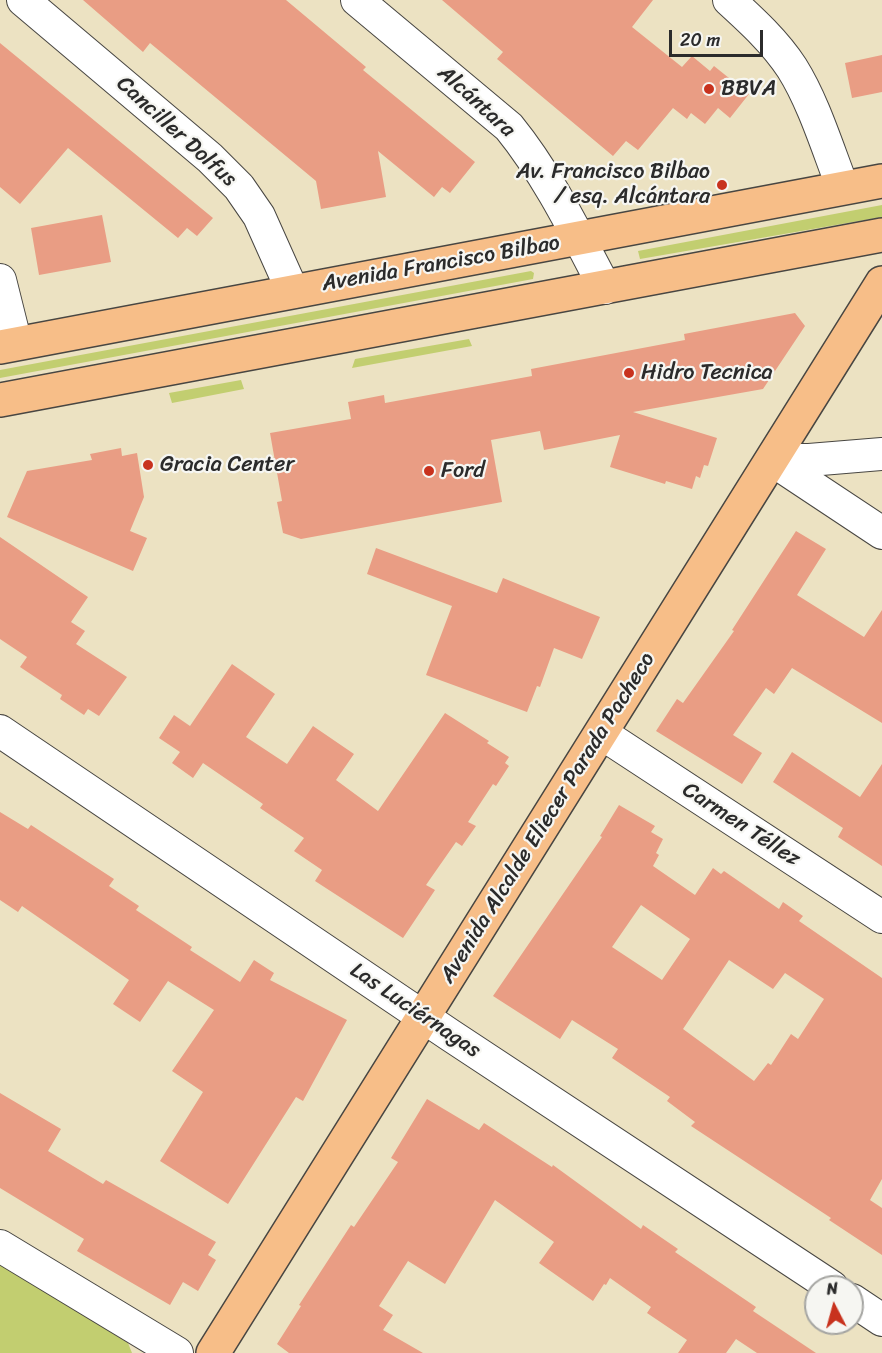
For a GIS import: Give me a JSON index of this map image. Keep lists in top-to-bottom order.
{
  "streets": {
    "main road": ["Avenida Francisco Bilbao", "Avenida Alcalde Eliecer Parada Pacheco"],
    "street": [
      "Alcántara",
      "Canciller Dolfus",
      "Carmen Téllez",
      "Las Luciérnagas"
    ]
  },
  "crossings": [
    ["Alcántara", "Avenida Francisco Bilbao"],
    ["Canciller Dolfus", "Avenida Francisco Bilbao"],
    ["Avenida Alcalde Eliecer Parada Pacheco", "Carmen Téllez"],
    ["Avenida Alcalde Eliecer Parada Pacheco", "Las Luciérnagas"]
  ],
  "places": [
    "BBVA",
    "Av. Francisco Bilbao / esq. Alcántara",
    "Hidro Tecnica",
    "Gracia Center",
    "Ford"
  ],
  "scale_bar": "20 m",
  "north": "top"
}
